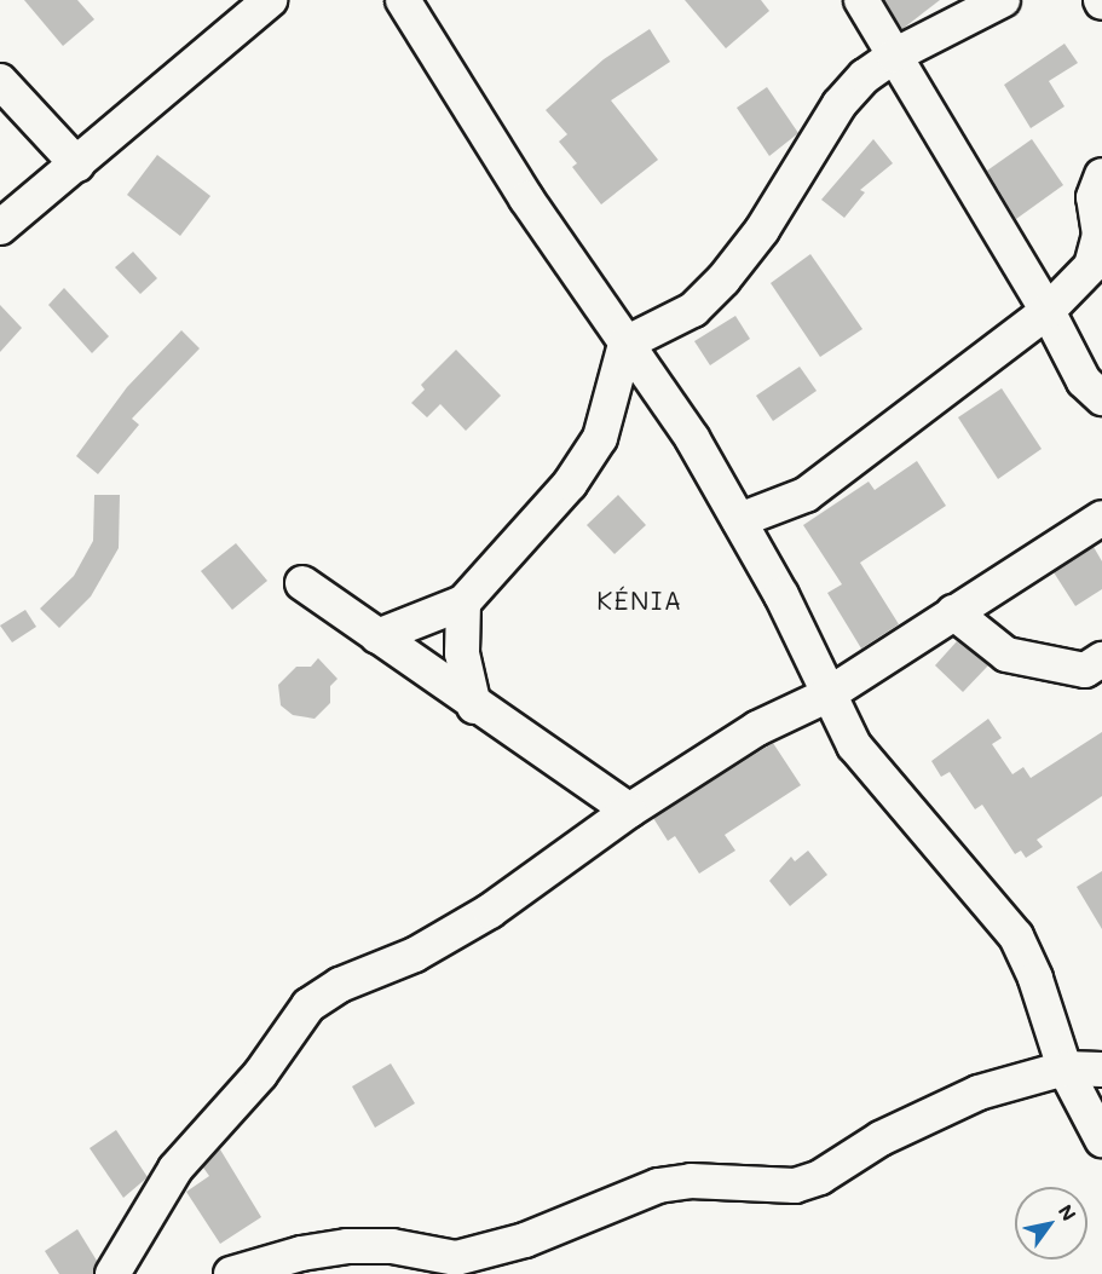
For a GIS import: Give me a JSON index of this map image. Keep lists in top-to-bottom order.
{
  "districts": ["KÉNIA"],
  "north": "top right"
}
